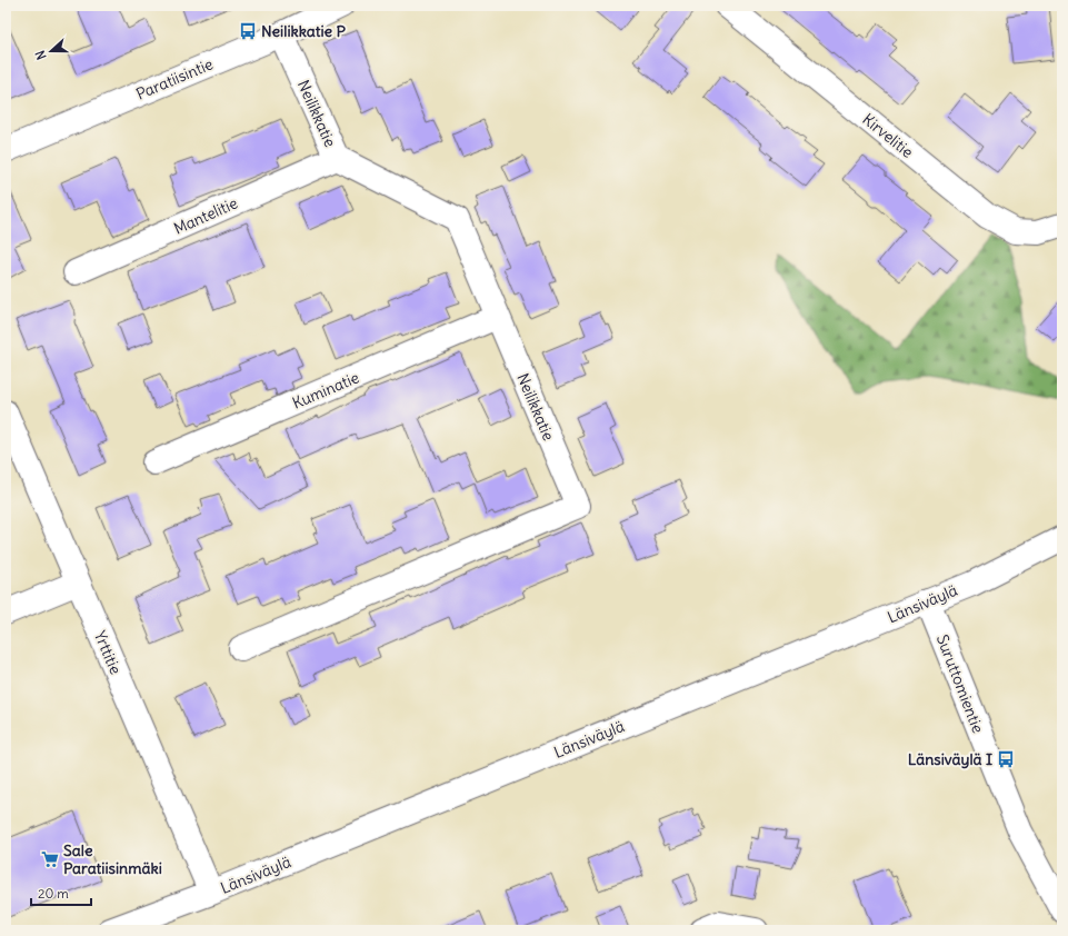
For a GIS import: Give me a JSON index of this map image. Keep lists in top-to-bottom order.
{
  "streets": {
    "street": [
      "Paratiisintie",
      "Neilikkatie",
      "Kirvelitie",
      "Mantelitie",
      "Kuminatie",
      "Länsiväylä",
      "Yrttitie",
      "Suruttomientie"
    ]
  },
  "crossings": [
    ["Paratiisintie", "Neilikkatie"],
    ["Neilikkatie", "Mantelitie"],
    ["Neilikkatie", "Kuminatie"],
    ["Länsiväylä", "Yrttitie"],
    ["Länsiväylä", "Suruttomientie"]
  ],
  "places": {
    "bus stop": ["Neilikkatie P", "Länsiväylä I"],
    "supermarket": ["Sale Paratiisinmäki"]
  },
  "scale_bar": "20 m",
  "north": "left"
}
